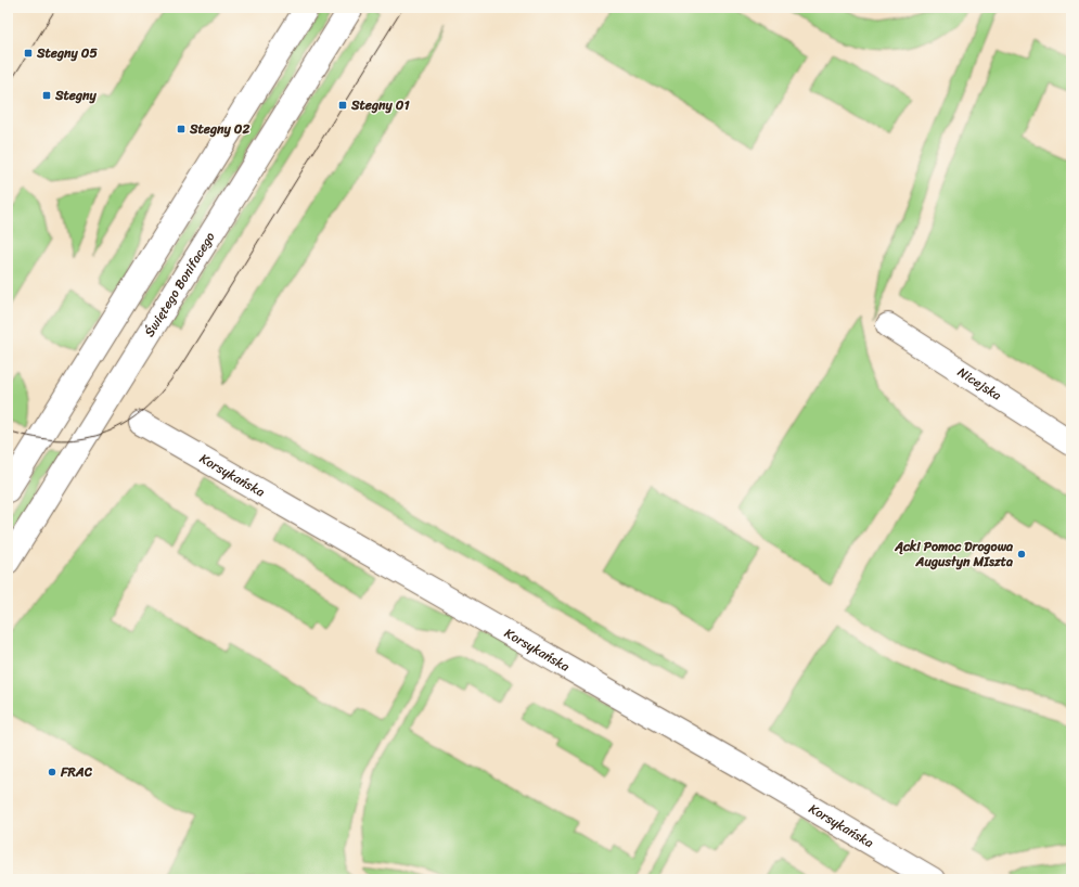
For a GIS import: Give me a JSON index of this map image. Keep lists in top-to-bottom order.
{
  "streets": {
    "street": ["Świętego Bonifacego", "Nicejska", "Korsykańska"]
  },
  "places": {
    "transit": [
      "Stegny 05",
      "Stegny",
      "Stegny 01",
      "Stegny 02"
    ],
    "other": ["Ącki Pomoc Drogowa Augustyn MIszta", "FRAC"]
  }
}
